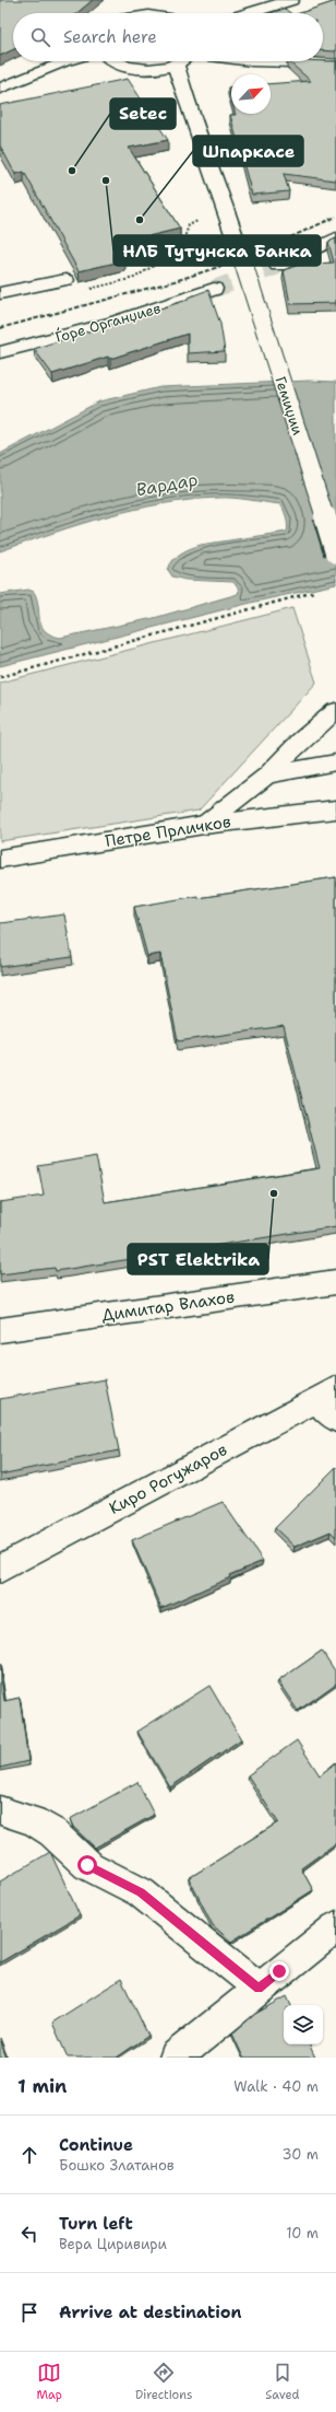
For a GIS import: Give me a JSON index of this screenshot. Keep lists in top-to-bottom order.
{
  "streets": {
    "street": [
      "Ѓоре Органџиев",
      "Гемиџии",
      "Петре Прличков",
      "Димитар Влахов",
      "Киро Рогужаров"
    ]
  },
  "water": ["Вардар"],
  "places": [
    "Setec",
    "НЛБ Тутунска Банка",
    "Шпаркасе",
    "PST Elektrika"
  ],
  "north": "top right",
  "page": {
    "search": "Search here",
    "heading": ["1 min", "Walk · 40 m"],
    "list": [
      ["Continue", "Бошко Златанов", "30 m"],
      ["Turn left", "Вера Циривири", "10 m"],
      "Arrive at destination"
    ],
    "nav": ["Map", "Directions", "Saved"]
  }
}
